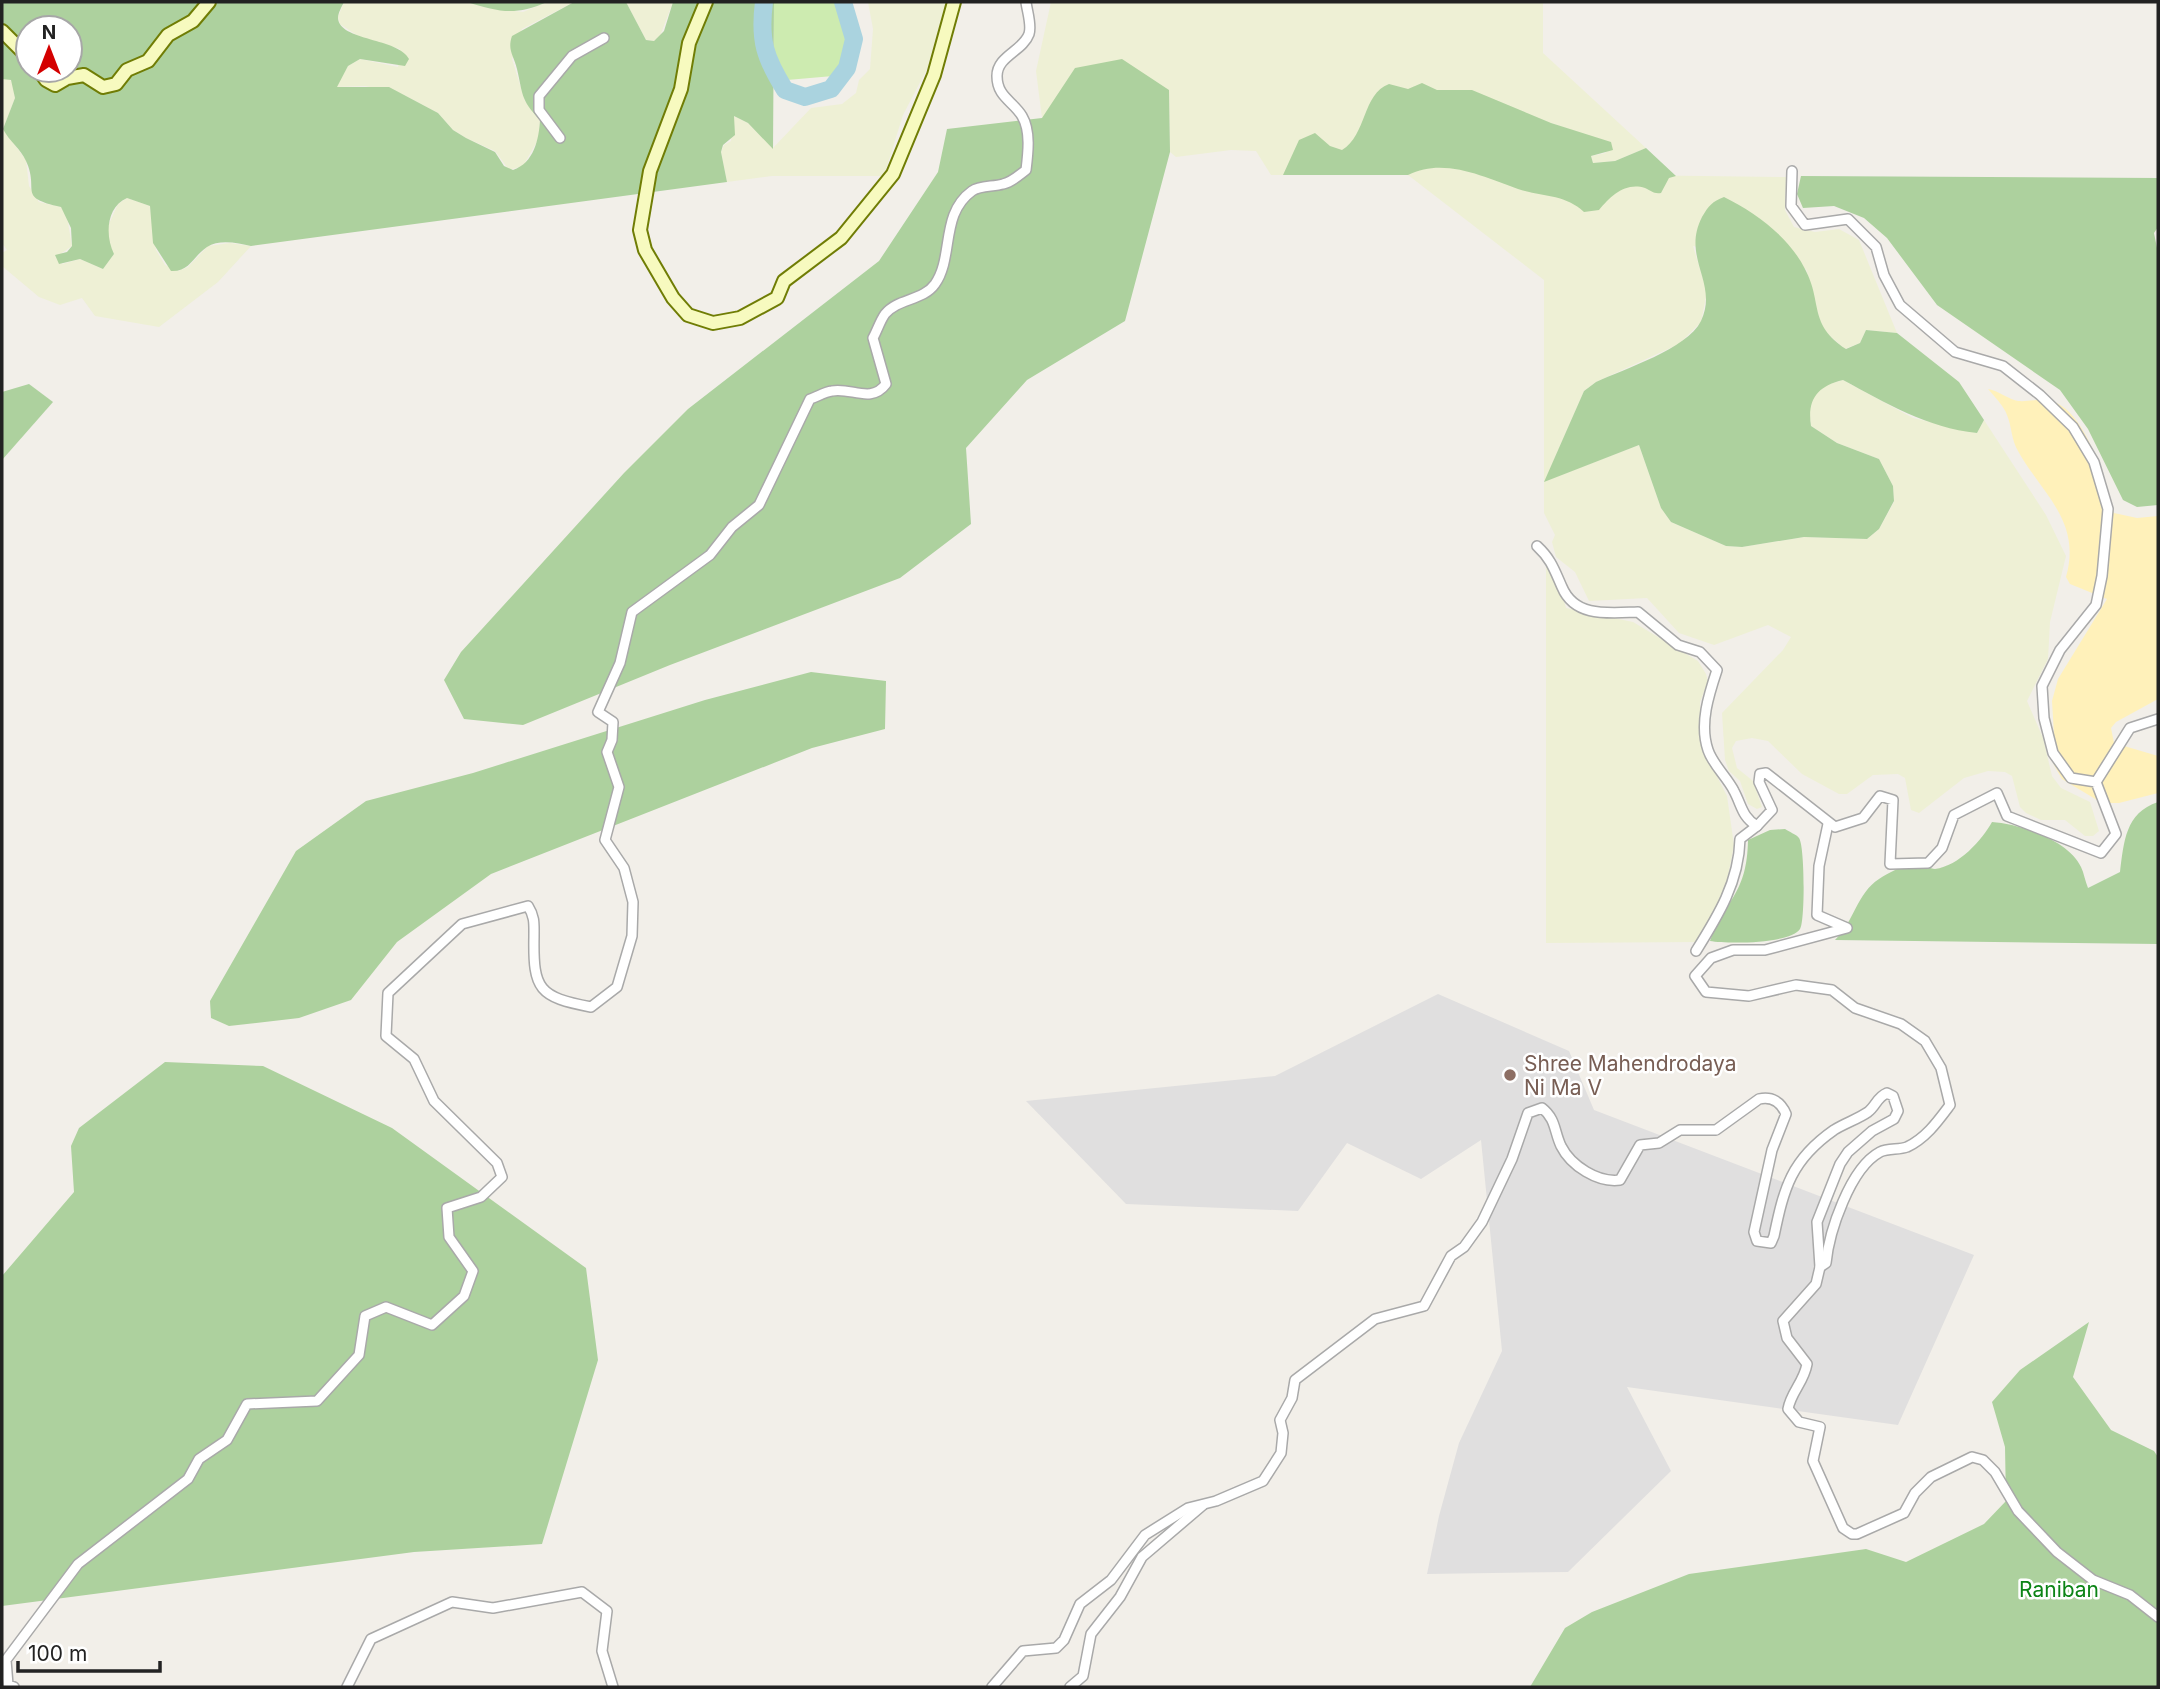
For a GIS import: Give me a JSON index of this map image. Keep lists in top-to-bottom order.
{
  "parks": ["Raniban"],
  "places": ["Shree Mahendrodaya Ni Ma V"],
  "scale_bar": "100 m",
  "north": "top"
}
